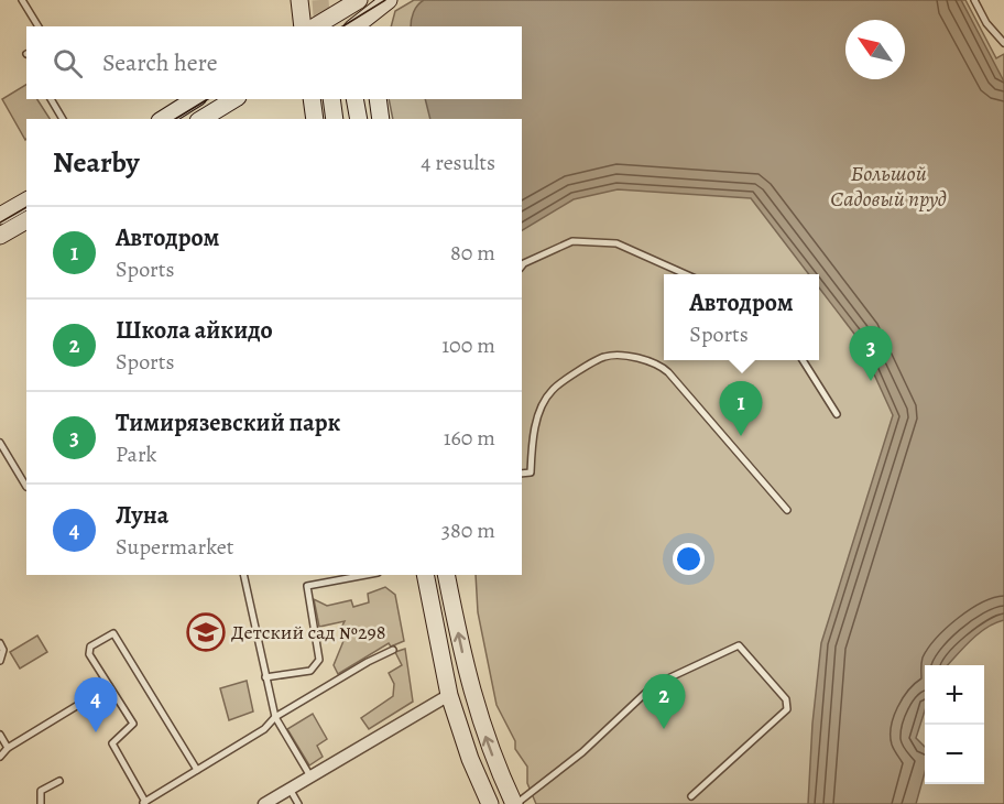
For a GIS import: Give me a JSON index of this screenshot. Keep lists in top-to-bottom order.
{
  "water": ["Большой Садовый пруд"],
  "places": {
    "school or university": ["Детский сад №298"]
  },
  "north": "top left",
  "page": {
    "search": "Search here",
    "heading": ["Nearby", "4 results"],
    "list": [
      {
        "mark": "1",
        "name": "Автодром",
        "note": "Sports",
        "value": "80 m"
      },
      {
        "mark": "2",
        "name": "Школа айкидо",
        "note": "Sports",
        "value": "100 m"
      },
      {
        "mark": "3",
        "name": "Тимирязевский парк",
        "note": "Park",
        "value": "160 m"
      },
      {
        "mark": "4",
        "name": "Луна",
        "note": "Supermarket",
        "value": "380 m"
      }
    ],
    "popup": ["Автодром", "Sports"],
    "pins": [
      "3",
      "1",
      "2",
      "4"
    ],
    "map_buttons": ["+", "−"]
  }
}
